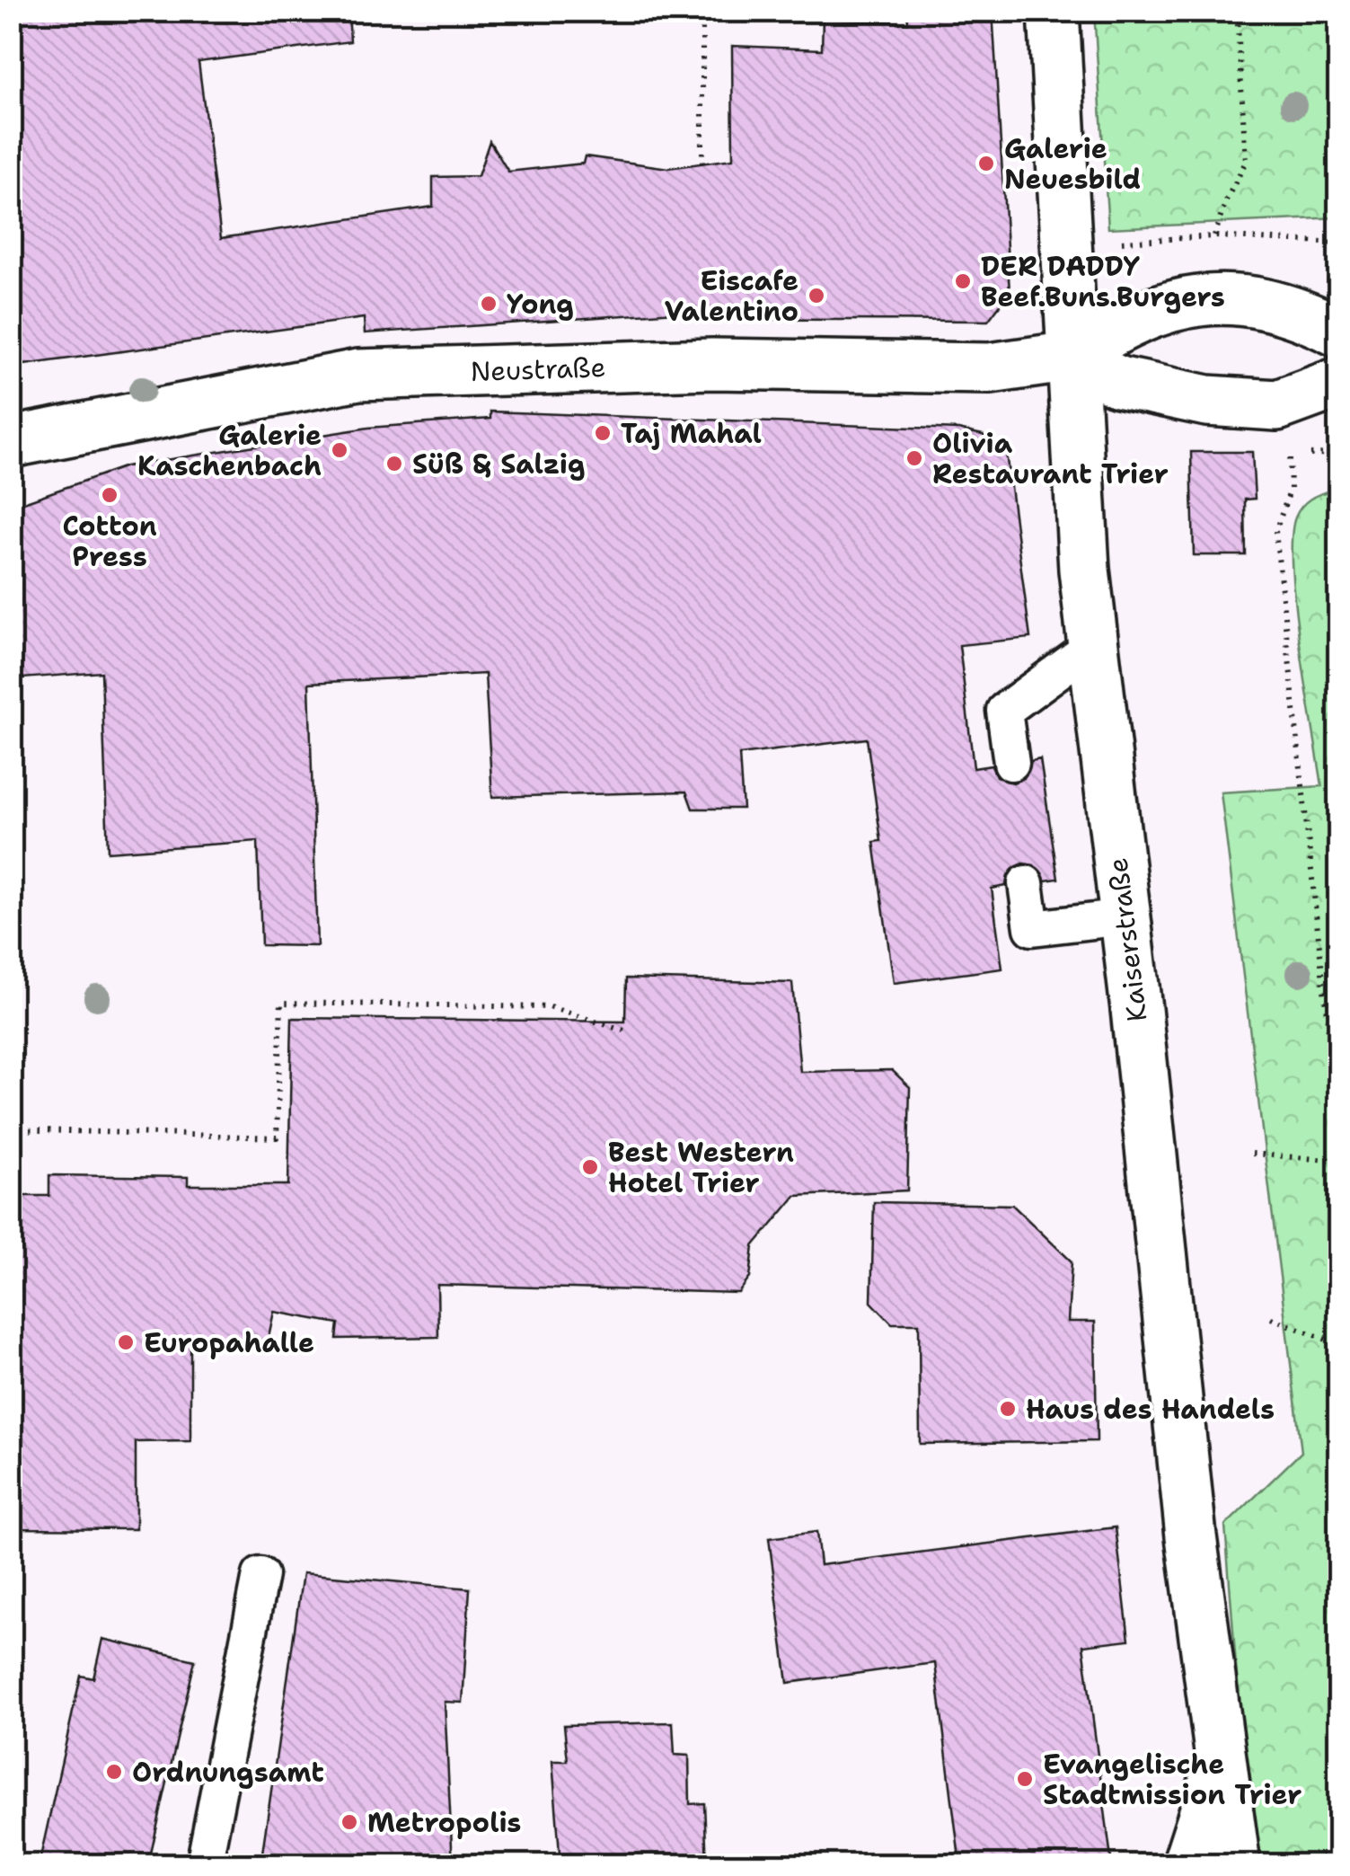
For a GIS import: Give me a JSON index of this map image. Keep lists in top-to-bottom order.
{
  "streets": {
    "main road": ["Neustraße", "Kaiserstraße"]
  },
  "crossings": [
    ["Neustraße", "Kaiserstraße"]
  ],
  "places": [
    "Galerie Neuesbild",
    "DER DADDY Beef.Buns.Burgers",
    "Eiscafe Valentino",
    "Yong",
    "Taj Mahal",
    "Galerie Kaschenbach",
    "Olivia Restaurant Trier",
    "Süß & Salzig",
    "Cotton Press",
    "Best Western Hotel Trier",
    "Europahalle",
    "Haus des Handels",
    "Ordnungsamt",
    "Evangelische Stadtmission Trier",
    "Metropolis"
  ]
}
